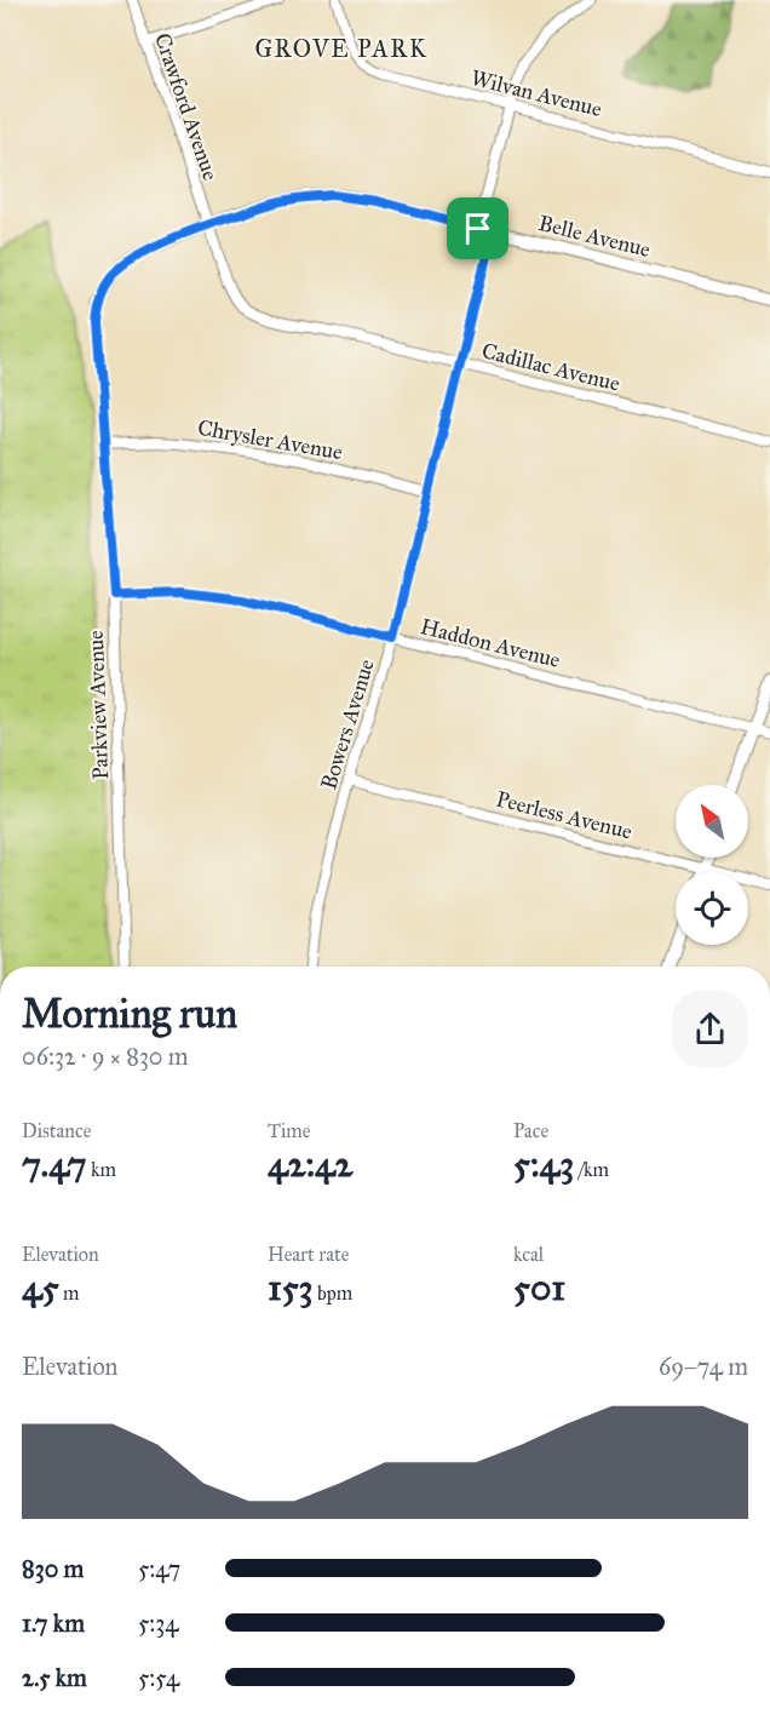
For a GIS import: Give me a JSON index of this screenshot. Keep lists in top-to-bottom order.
{
  "streets": {
    "street": [
      "Wilvan Avenue",
      "Crawford Avenue",
      "Belle Avenue",
      "Cadillac Avenue",
      "Chrysler Avenue",
      "Haddon Avenue",
      "Parkview Avenue",
      "Bowers Avenue",
      "Peerless Avenue"
    ]
  },
  "crossings": [
    ["Crawford Avenue", "Belle Avenue"],
    ["Crawford Avenue", "Cadillac Avenue"],
    ["Belle Avenue", "Cadillac Avenue"],
    ["Belle Avenue", "Parkview Avenue"],
    ["Belle Avenue", "Bowers Avenue"],
    ["Cadillac Avenue", "Bowers Avenue"],
    ["Chrysler Avenue", "Parkview Avenue"],
    ["Chrysler Avenue", "Bowers Avenue"],
    ["Haddon Avenue", "Parkview Avenue"],
    ["Haddon Avenue", "Bowers Avenue"],
    ["Bowers Avenue", "Peerless Avenue"]
  ],
  "districts": ["GROVE PARK"],
  "north": "top left",
  "page": {
    "heading": ["Morning run", "06:32 · 9 × 830 m"],
    "stats": [
      ["Distance", "7.47 km"],
      ["Time", "42:42"],
      ["Pace", "5:43 /km"],
      ["Elevation", "45 m"],
      ["Heart rate", "153 bpm"],
      ["kcal", "501"]
    ],
    "chart": ["Elevation", "69–74 m"],
    "list": [
      {
        "name": "830 m",
        "note": "5:47"
      },
      {
        "name": "1.7 km",
        "note": "5:34"
      },
      {
        "name": "2.5 km",
        "note": "5:54"
      }
    ]
  }
}
